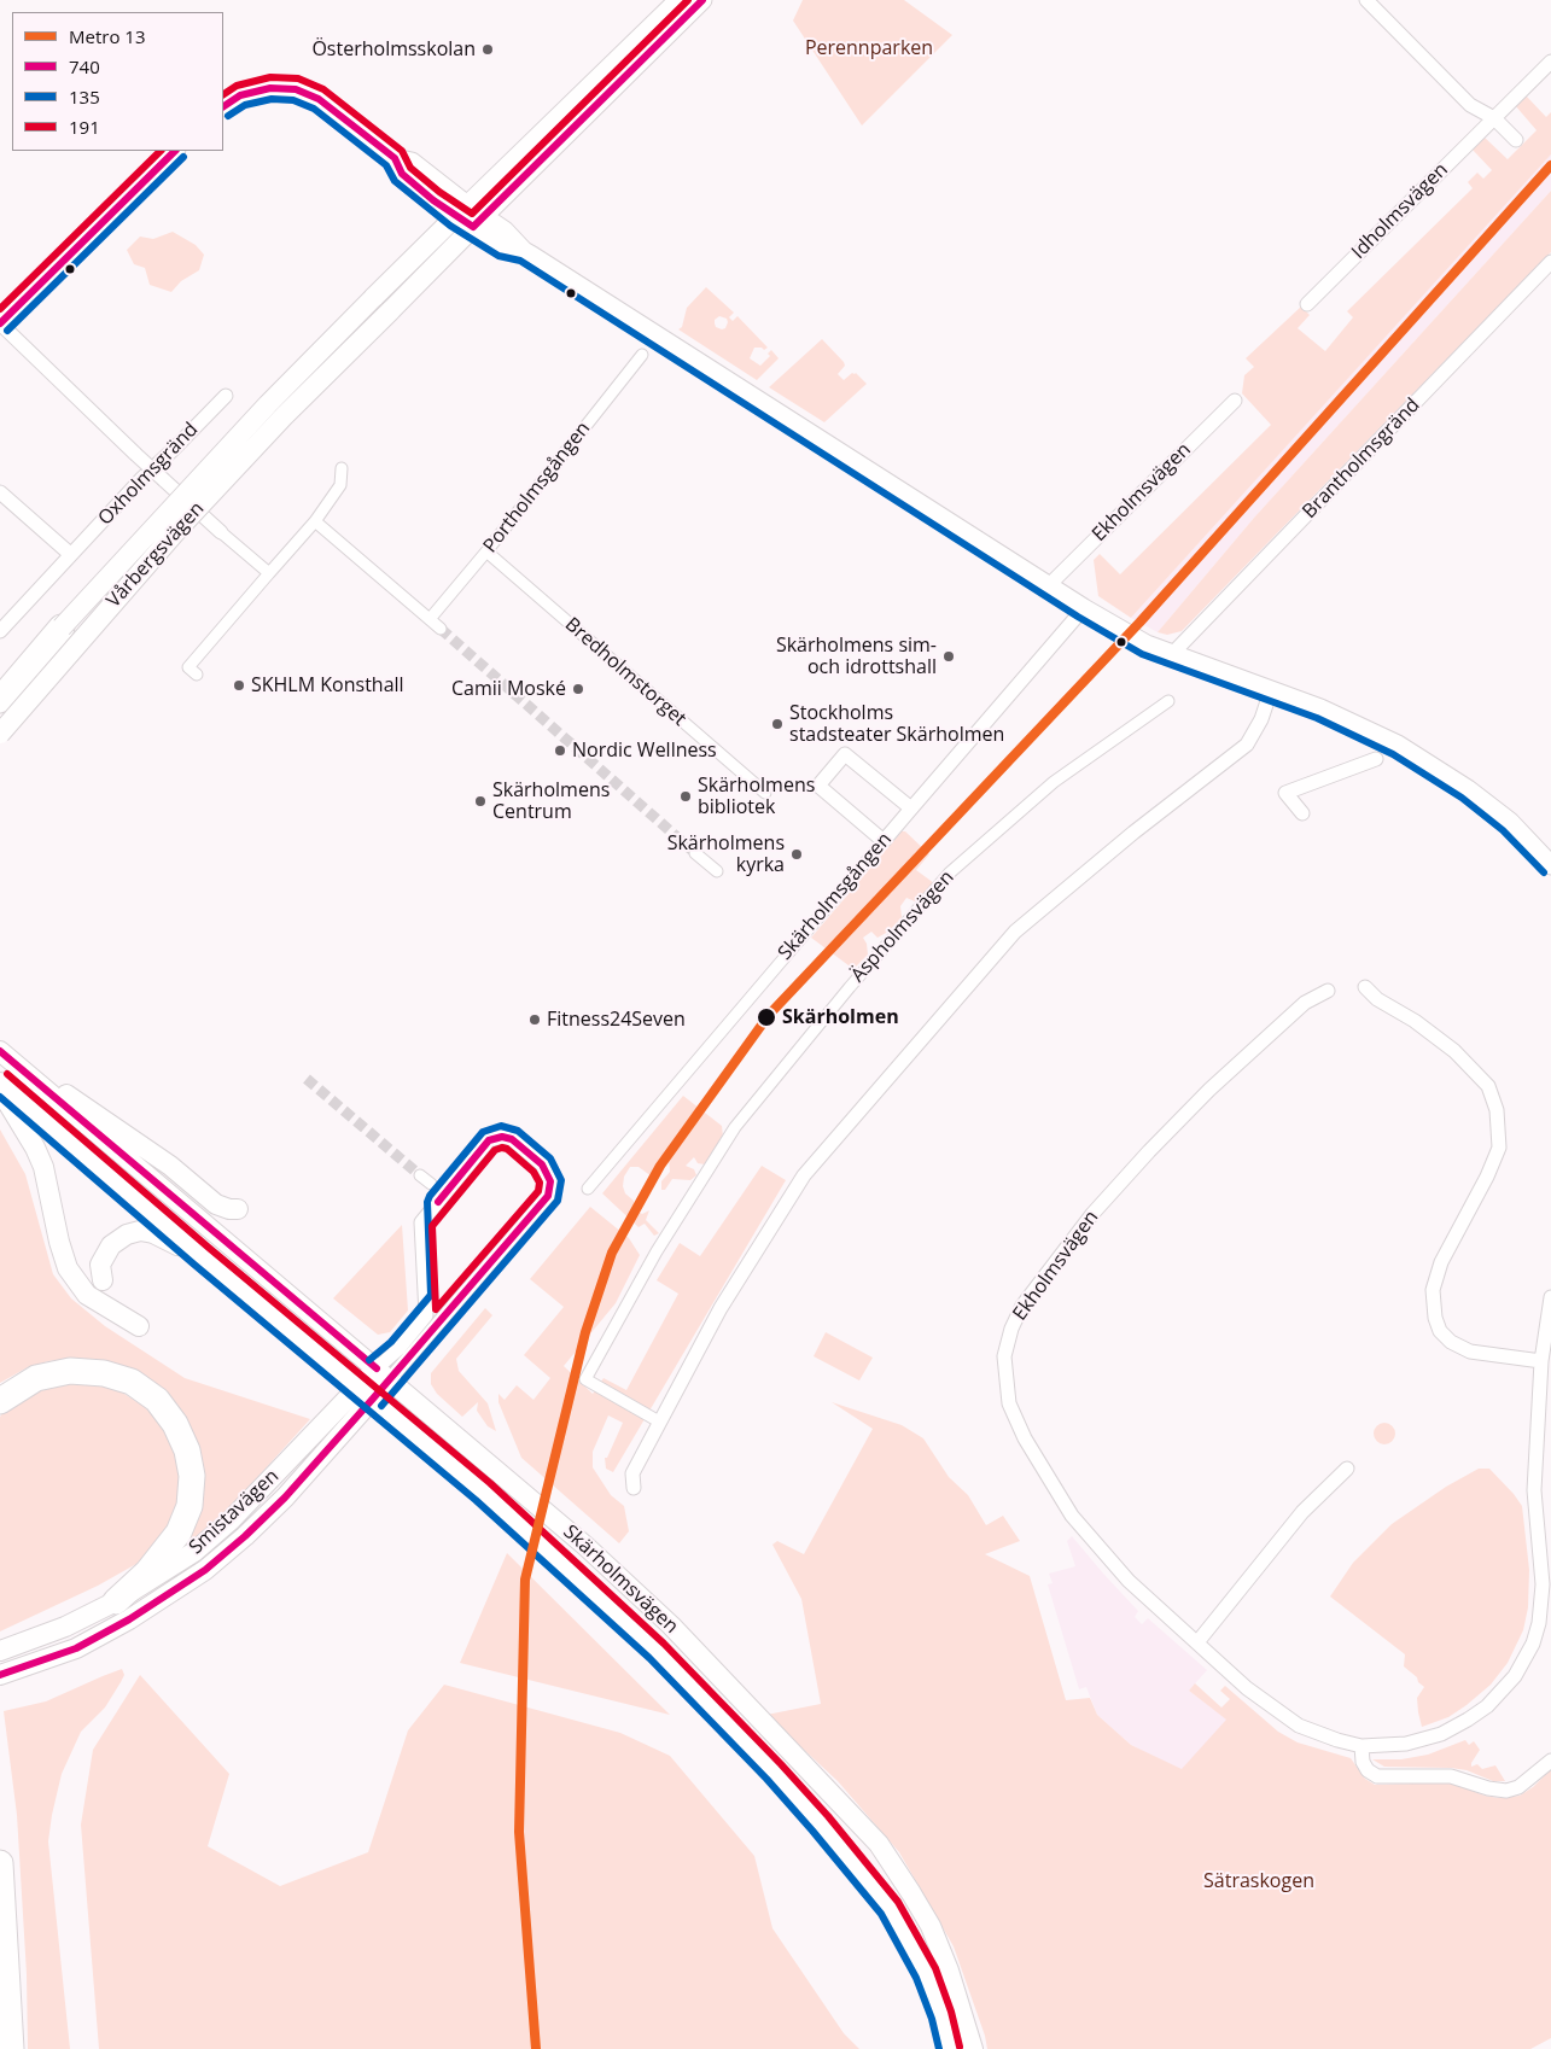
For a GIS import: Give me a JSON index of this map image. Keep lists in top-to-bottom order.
{
  "streets": {
    "main road": ["Vårbergsvägen", "Smistavägen", "Skärholmsvägen"],
    "street": [
      "Idholmsvägen",
      "Brantholmsgränd",
      "Oxholmsgränd",
      "Portholmsgången",
      "Ekholmsvägen",
      "Bredholmstorget",
      "Skärholmsgången",
      "Äspholmsvägen"
    ]
  },
  "crossings": [
    ["Portholmsgången", "Bredholmstorget"],
    ["Smistavägen", "Skärholmsvägen"]
  ],
  "parks": ["Perennparken", "Sätraskogen"],
  "places": [
    "Österholmsskolan",
    "Skärholmens sim- och idrottshall",
    "SKHLM Konsthall",
    "Camii Moské",
    "Stockholms stadsteater Skärholmen",
    "Nordic Wellness",
    "Skärholmens bibliotek",
    "Skärholmens Centrum",
    "Skärholmens kyrka",
    "Skärholmen",
    "Fitness24Seven"
  ],
  "lines": [
    "transit line 740",
    "transit line 191",
    "transit line 135",
    "metro line 13"
  ],
  "legend": [
    "Metro 13",
    "740",
    "135",
    "191"
  ]
}
